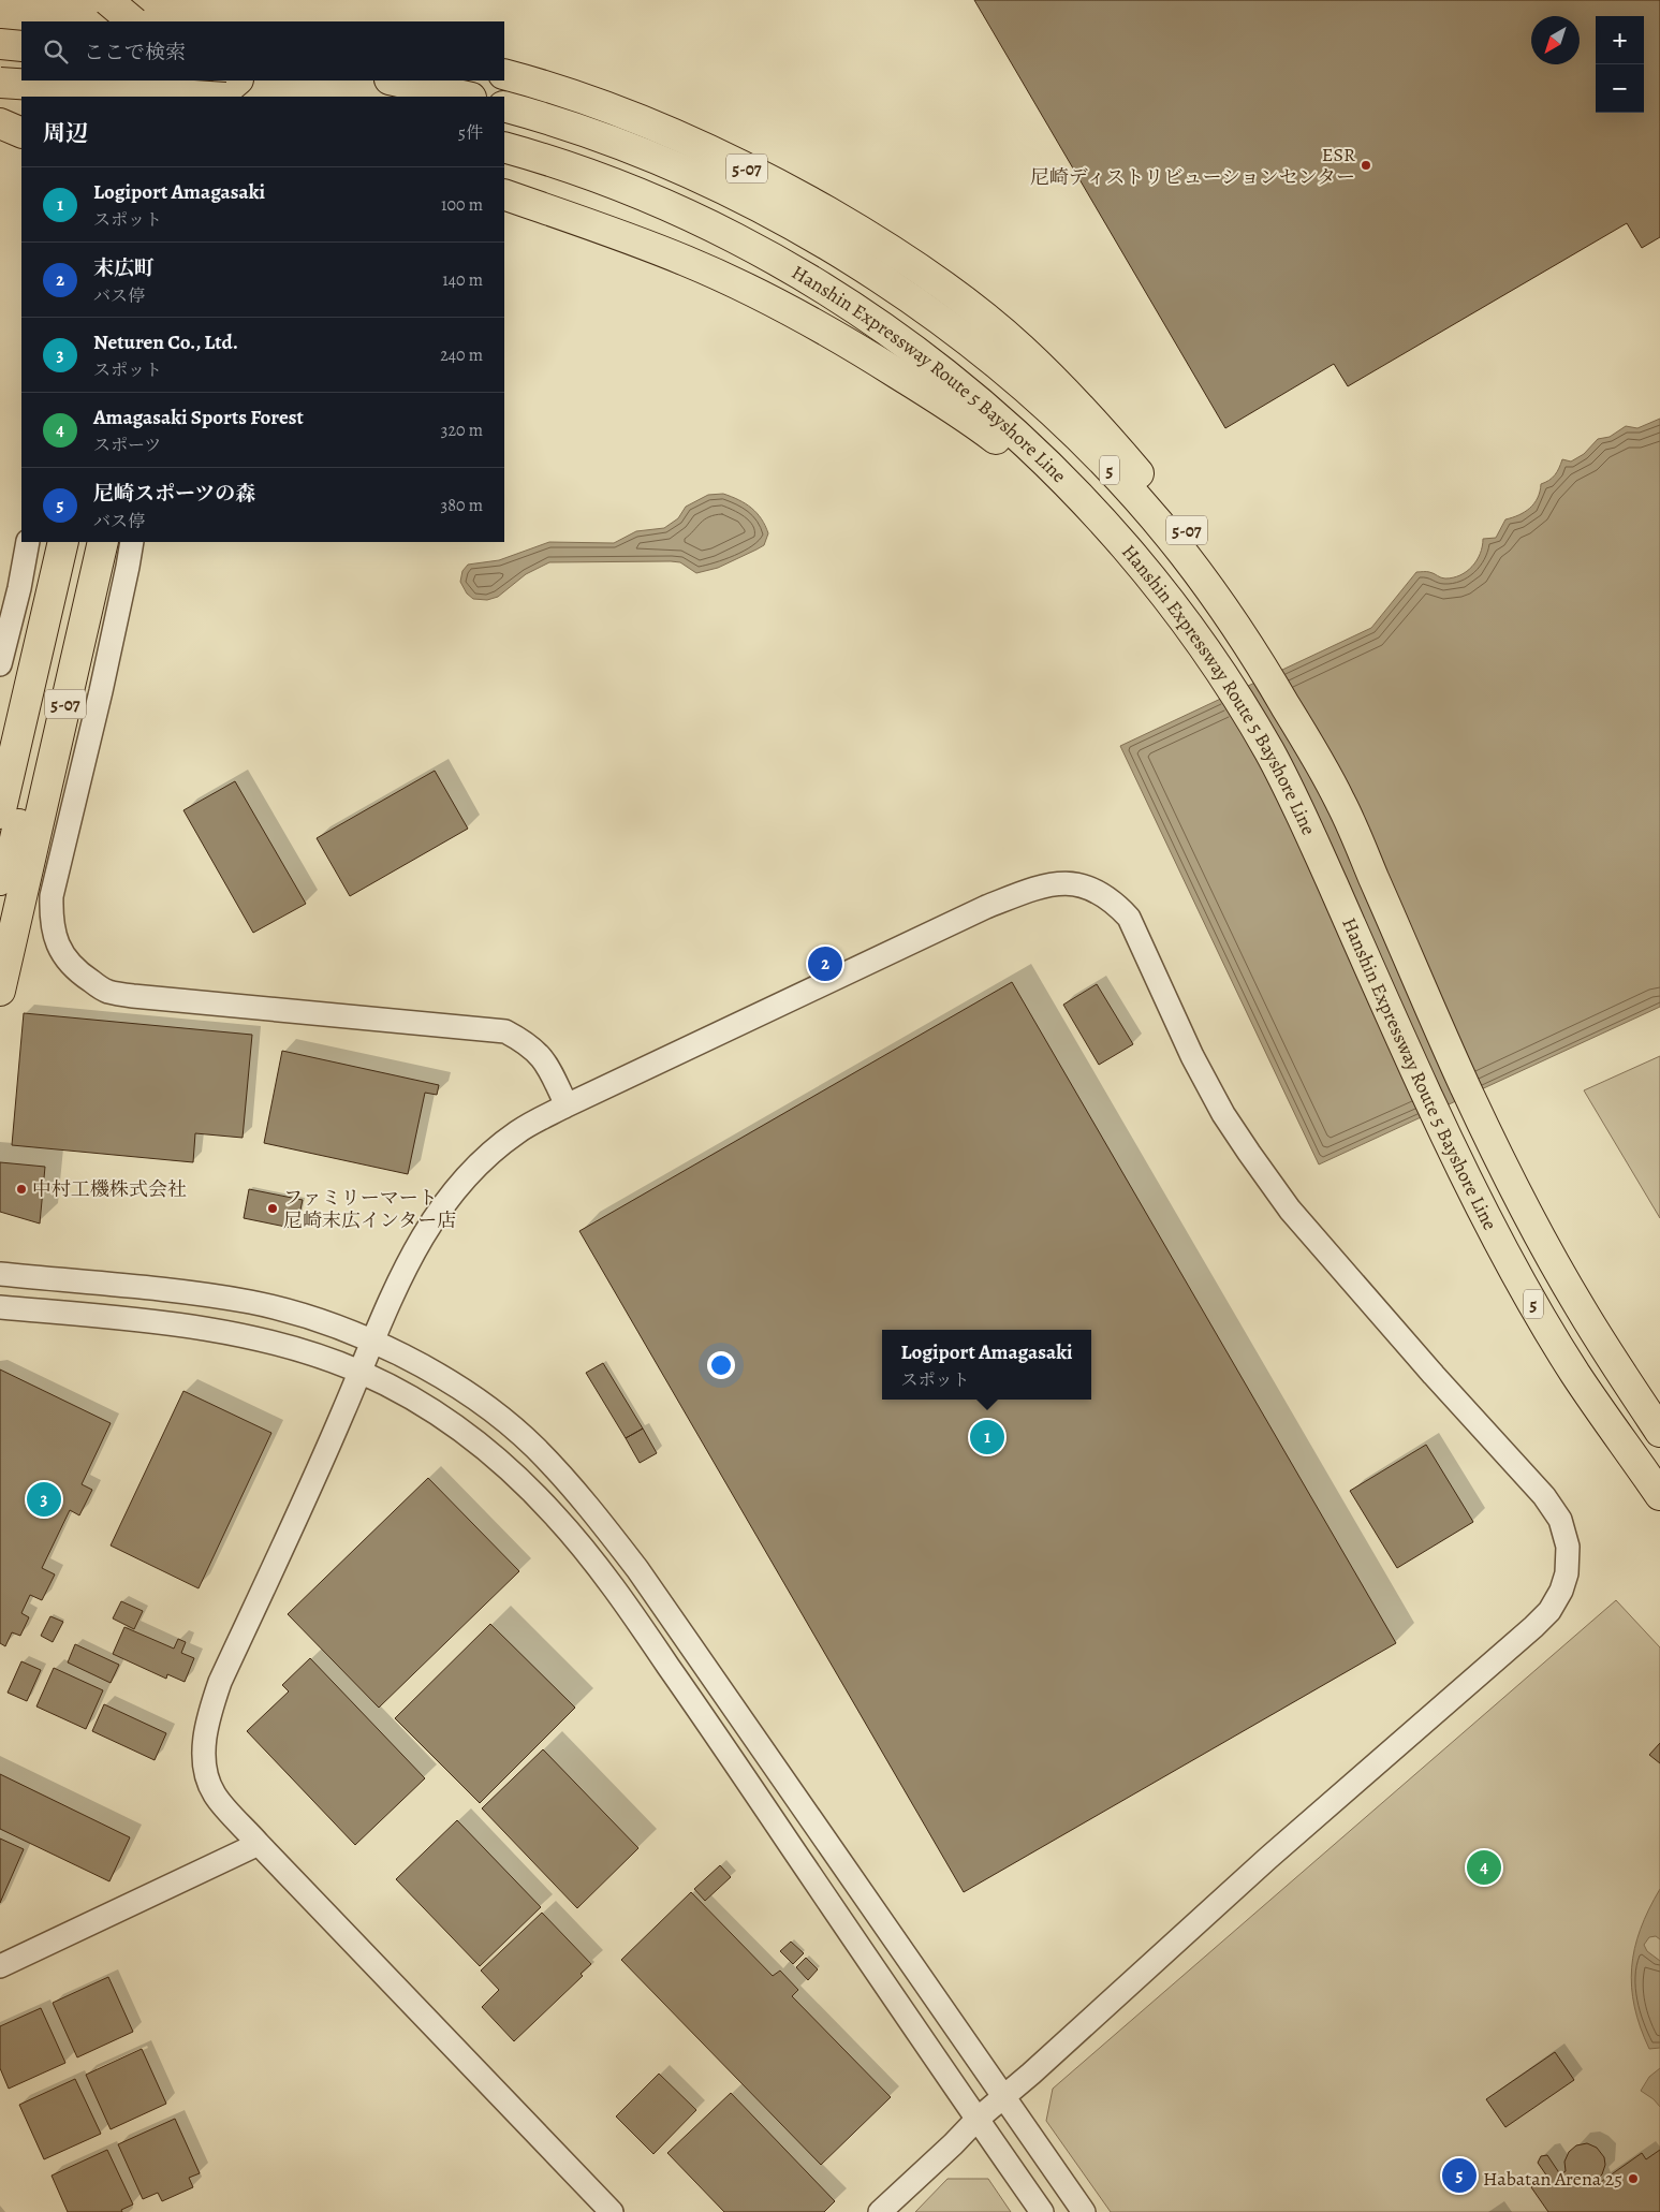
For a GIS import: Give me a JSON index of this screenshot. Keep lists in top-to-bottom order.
{
  "streets": {
    "highway": ["5-07", "Hanshin Expressway Route 5 Bayshore Line", "5"]
  },
  "crossings": [
    ["5-07", "Hanshin Expressway Route 5 Bayshore Line"]
  ],
  "places": [
    "ESR 尼崎ディストリビューションセンター",
    "中村工機株式会社",
    "ファミリーマート 尼崎末広インター店",
    "Habatan Arena 25"
  ],
  "north": "bottom left",
  "page": {
    "map_buttons": ["+", "−"],
    "search": "ここで検索",
    "heading": ["周辺", "5件"],
    "list": [
      {
        "mark": "1",
        "name": "Logiport Amagasaki",
        "note": "スポット",
        "value": "100 m"
      },
      {
        "mark": "2",
        "name": "末広町",
        "note": "バス停",
        "value": "140 m"
      },
      {
        "mark": "3",
        "name": "Neturen Co., Ltd.",
        "note": "スポット",
        "value": "240 m"
      },
      {
        "mark": "4",
        "name": "Amagasaki Sports Forest",
        "note": "スポーツ",
        "value": "320 m"
      },
      {
        "mark": "5",
        "name": "尼崎スポーツの森",
        "note": "バス停",
        "value": "380 m"
      }
    ],
    "pins": [
      "2",
      "1",
      "3",
      "4",
      "5"
    ],
    "popup": ["Logiport Amagasaki", "スポット"]
  }
}
